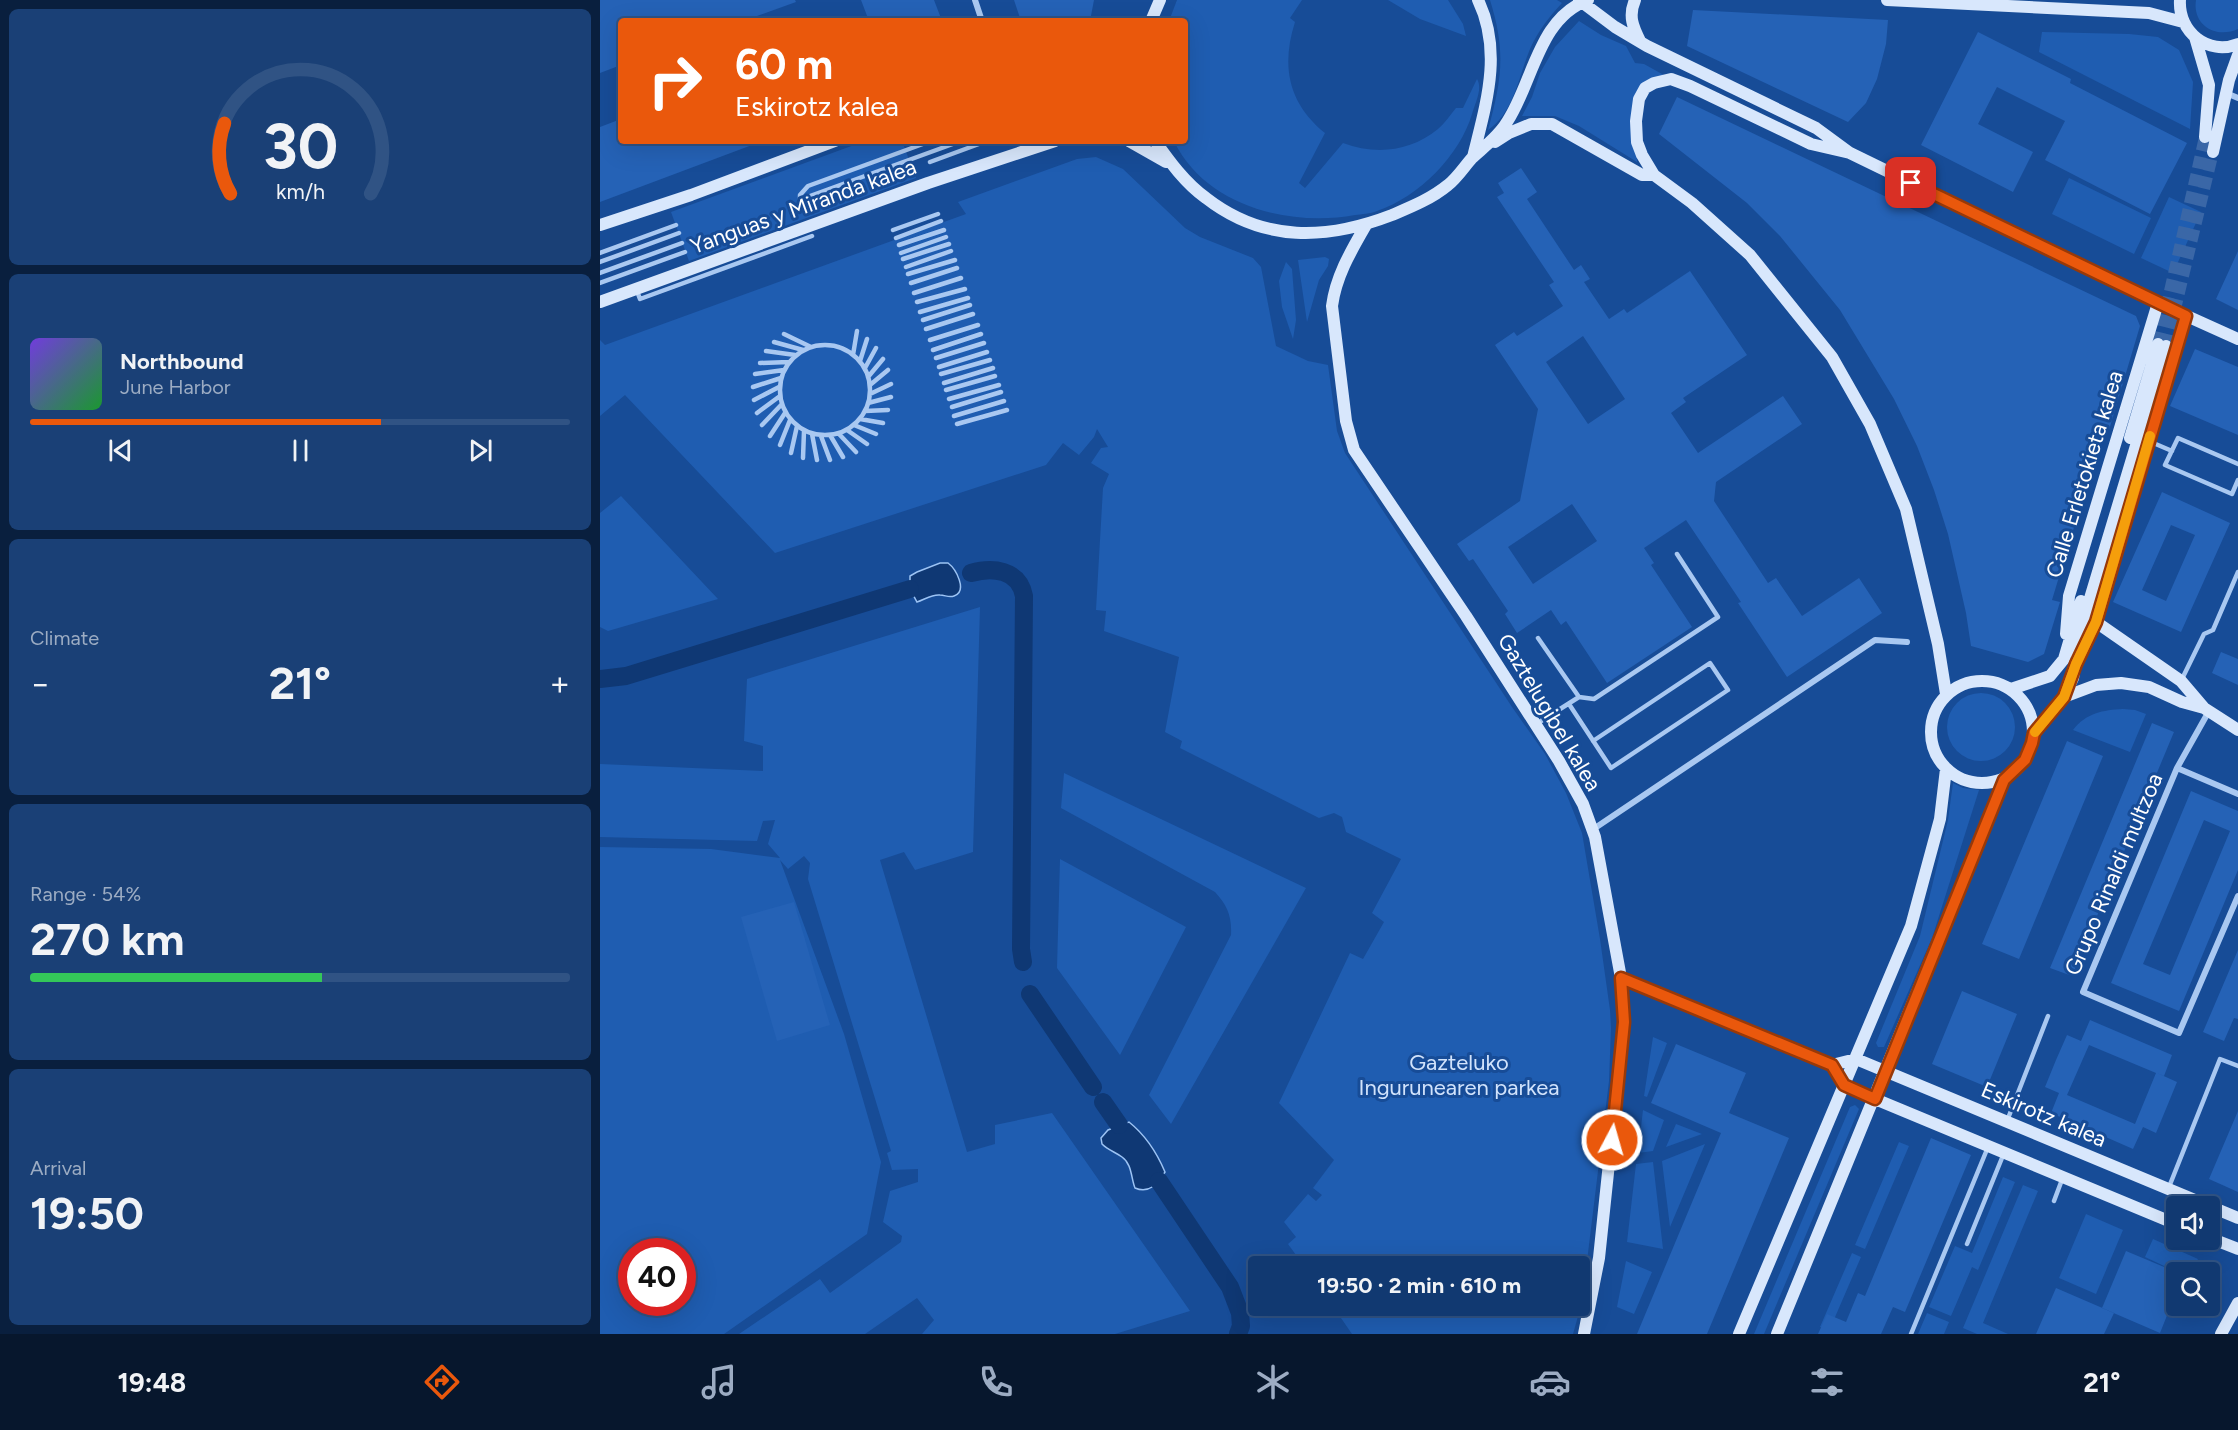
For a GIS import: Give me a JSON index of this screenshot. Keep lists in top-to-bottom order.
{
  "streets": {
    "street": [
      "Yanguas y Miranda kalea",
      "Calle Erletokieta kalea",
      "Gaztelugibel kalea",
      "Grupo Rinaldi multzoa",
      "Eskirotz kalea"
    ]
  },
  "parks": ["Gazteluko Ingurunearen parkea"],
  "page": {
    "turn": ["60 m", "Eskirotz kalea"],
    "song": ["Northbound", "June Harbor"],
    "tile": [
      "Climate",
      ["Range · 54%", "270 km"],
      ["Arrival", "19:50"]
    ],
    "heat": ["−", "21°", "+"],
    "limit": "40",
    "trip": "19:50 · 2 min · 610 m",
    "tabs": ["19:48", "21°"],
    "gauge": ["30", "km/h"]
  }
}
